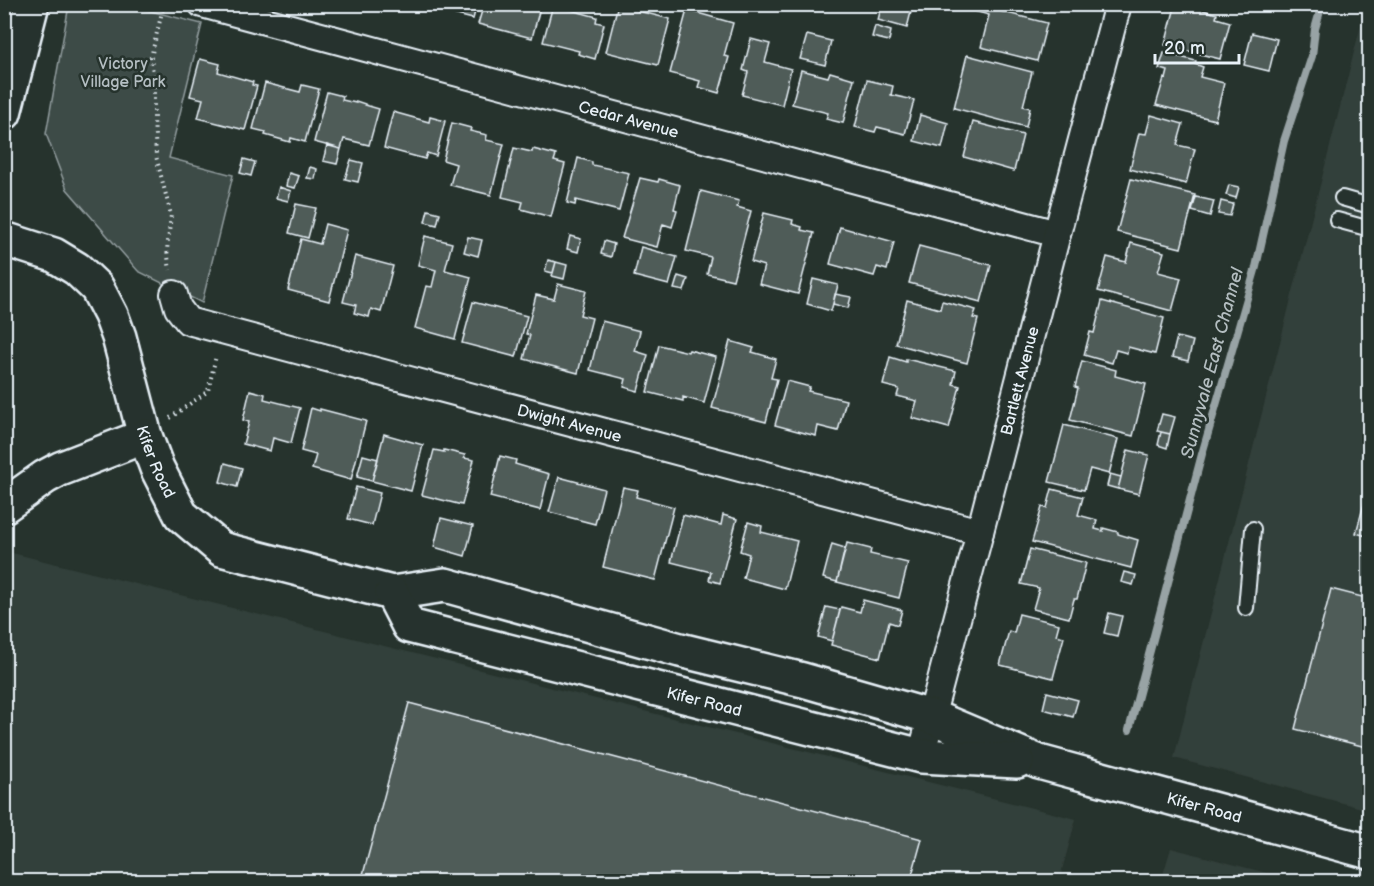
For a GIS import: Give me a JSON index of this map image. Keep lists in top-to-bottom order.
{
  "streets": {
    "main road": ["Kifer Road"],
    "street": ["Cedar Avenue", "Bartlett Avenue", "Dwight Avenue"]
  },
  "crossings": [
    ["Cedar Avenue", "Bartlett Avenue"],
    ["Bartlett Avenue", "Dwight Avenue"],
    ["Bartlett Avenue", "Kifer Road"]
  ],
  "water": ["Sunnyvale East Channel"],
  "parks": ["Victory Village Park"],
  "scale_bar": "20 m"
}
